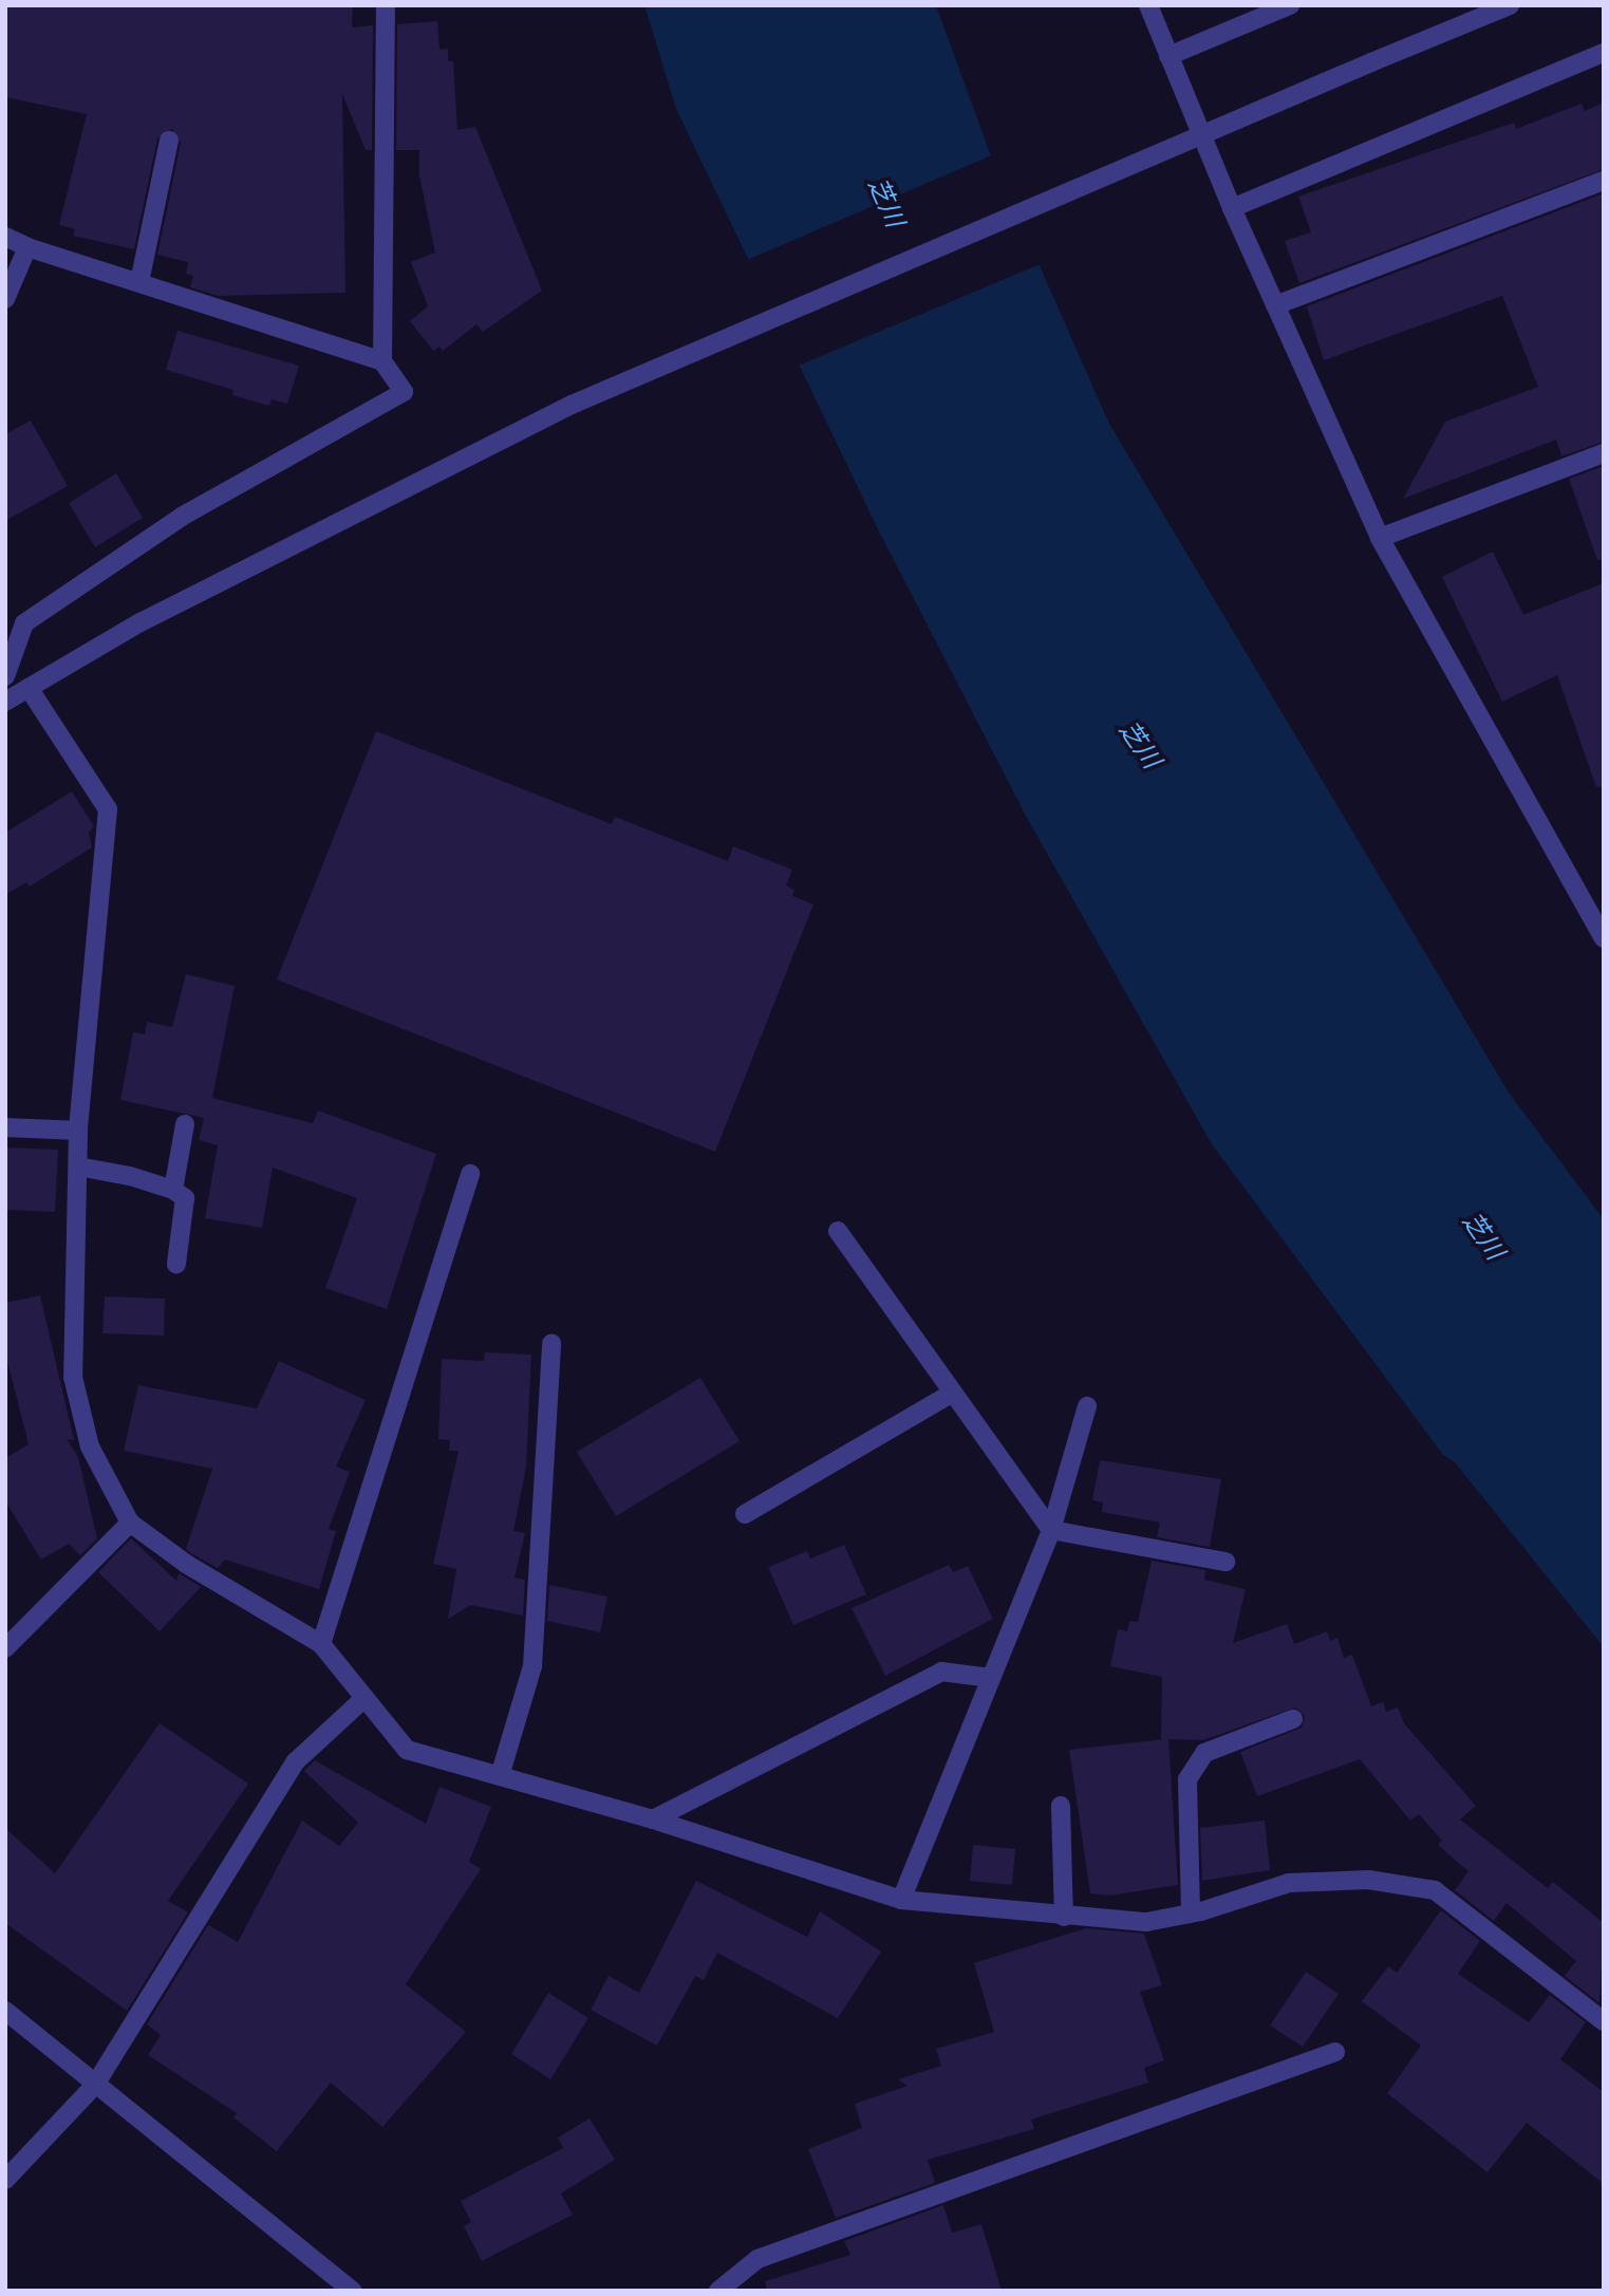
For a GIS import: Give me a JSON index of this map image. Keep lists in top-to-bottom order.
{
  "water": ["芝川"]
}
